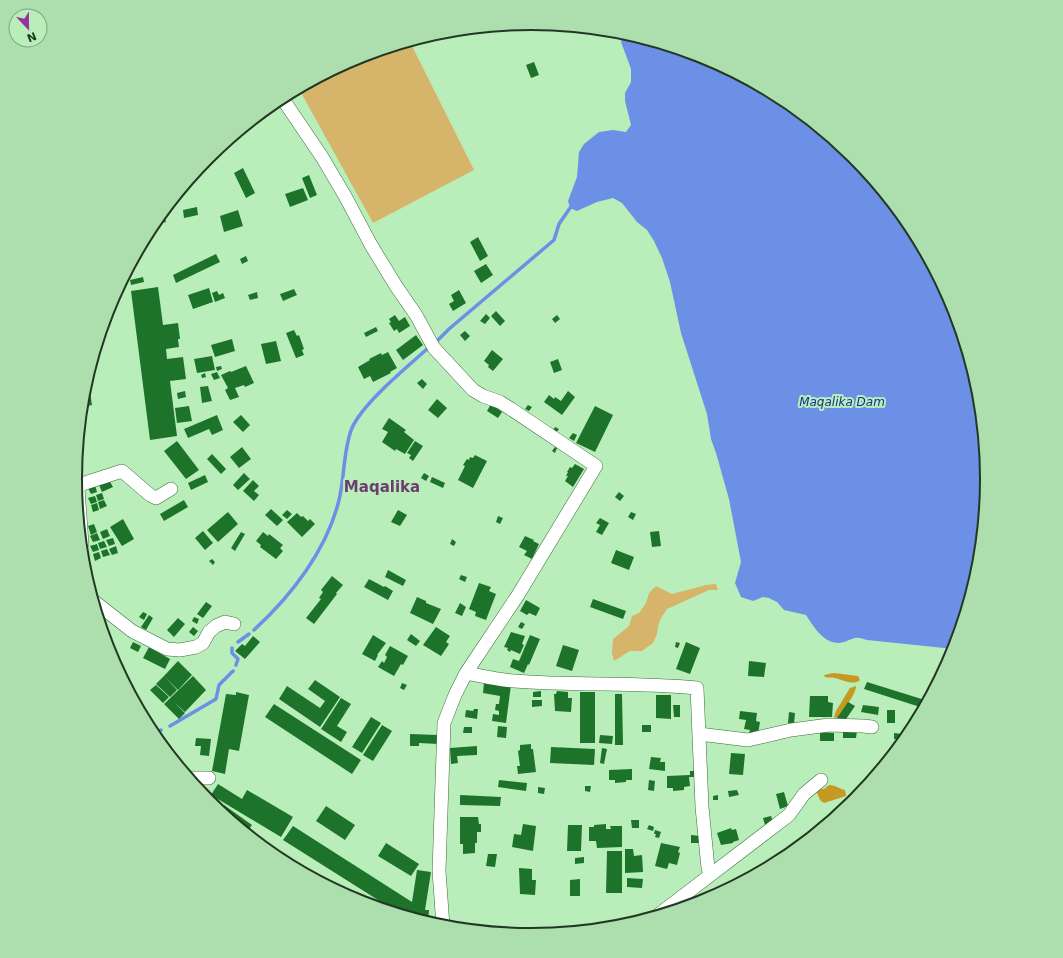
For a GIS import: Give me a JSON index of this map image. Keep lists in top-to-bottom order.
{
  "districts": ["Maqalika"],
  "water": ["Maqalika Dam"],
  "north": "bottom"
}
